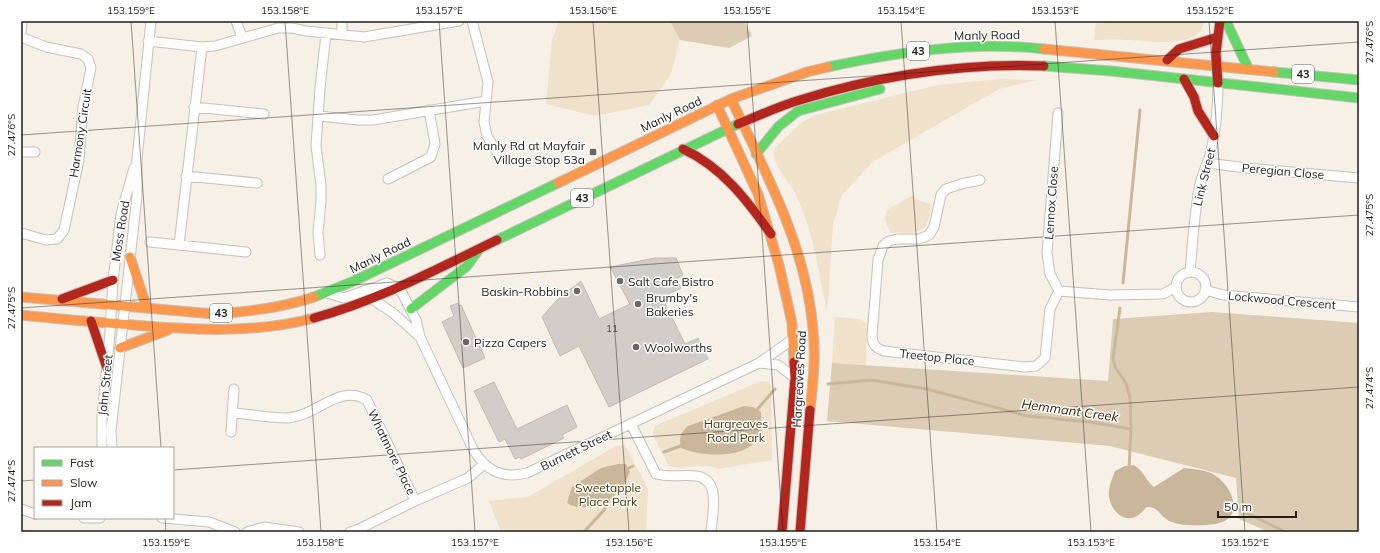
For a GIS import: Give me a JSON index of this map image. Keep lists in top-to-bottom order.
{
  "streets": {
    "main road": ["Manly Road", "43", "Hargreaves Road"],
    "street": [
      "Harmony Circuit",
      "Peregian Close",
      "Link Street",
      "Lennox Close",
      "Moss Road",
      "Lockwood Crescent",
      "Treetop Place",
      "John Street",
      "Burnett Street",
      "Whatmore Place"
    ]
  },
  "crossings": [
    ["Manly Road", "Moss Road"],
    ["Manly Road", "Hargreaves Road"],
    ["Manly Road", "John Street"],
    ["43", "Link Street"],
    ["43", "Moss Road"],
    ["43", "Hargreaves Road"],
    ["43", "John Street"],
    ["43", "Burnett Street"],
    ["Peregian Close", "Link Street"],
    ["Link Street", "Lockwood Crescent"],
    ["Lennox Close", "Treetop Place"],
    ["Moss Road", "John Street"],
    ["Hargreaves Road", "Burnett Street"]
  ],
  "water": ["Hemmant Creek"],
  "parks": ["Hargreaves Road Park", "Sweetapple Place Park"],
  "places": {
    "transit": ["Manly Rd at Mayfair Village Stop 53a"],
    "other": [
      "Salt Cafe Bistro",
      "Baskin-Robbins",
      "Brumby's Bakeries",
      "Pizza Capers",
      "Woolworths"
    ]
  },
  "house_numbers": ["11"],
  "legend": ["Fast", "Slow", "Jam"],
  "scale_bar": "50 m",
  "coordinates": [
    "153.159°E",
    "153.158°E",
    "153.157°E",
    "153.156°E",
    "153.155°E",
    "153.154°E",
    "153.153°E",
    "153.152°E",
    "27.476°S",
    "27.475°S",
    "27.474°S"
  ]
}
